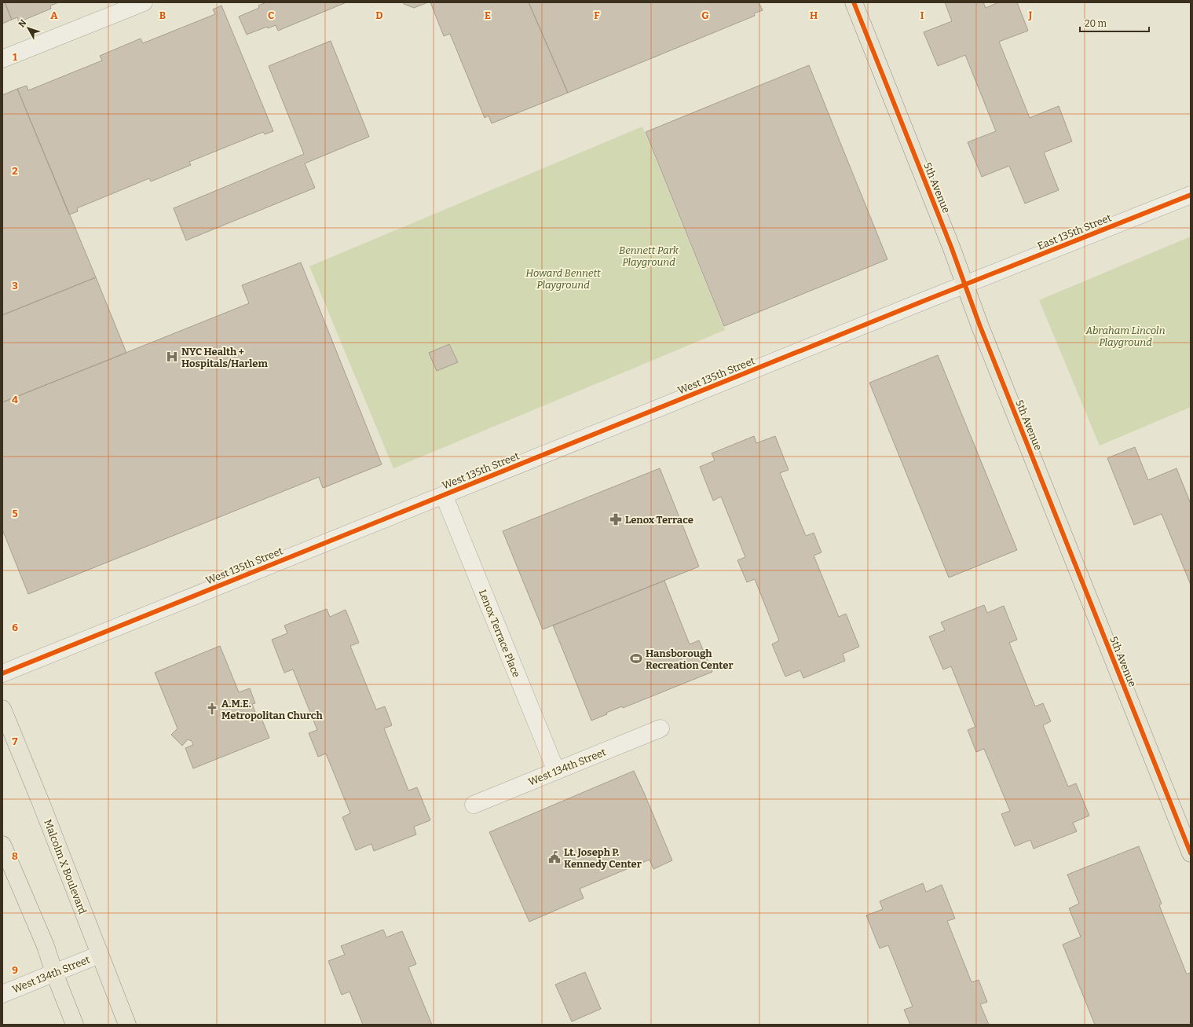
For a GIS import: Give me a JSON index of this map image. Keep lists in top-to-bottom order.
{
  "streets": {
    "main road": ["5th Avenue", "Malcolm X Boulevard"],
    "street": [
      "East 135th Street",
      "West 135th Street",
      "Lenox Terrace Place",
      "West 134th Street"
    ]
  },
  "crossings": [
    ["5th Avenue", "East 135th Street"],
    ["5th Avenue", "West 135th Street"],
    ["East 135th Street", "West 135th Street"],
    ["West 135th Street", "Lenox Terrace Place"],
    ["Lenox Terrace Place", "West 134th Street"],
    ["West 134th Street", "Malcolm X Boulevard"]
  ],
  "parks": ["Bennett Park Playground", "Howard Bennett Playground", "Abraham Lincoln Playground"],
  "places": {
    "hospital": ["NYC Health + Hospitals/Harlem"],
    "pharmacy": ["Lenox Terrace"],
    "sports": ["Hansborough Recreation Center"],
    "church": ["A.M.E. Metropolitan Church"],
    "public building": ["Lt. Joseph P. Kennedy Center"]
  },
  "scale_bar": "20 m",
  "north": "top left",
  "grid": {
    "columns": [
      "A",
      "B",
      "C",
      "D",
      "E",
      "F",
      "G",
      "H",
      "I",
      "J"
    ],
    "rows": [
      "1",
      "2",
      "3",
      "4",
      "5",
      "6",
      "7",
      "8",
      "9"
    ]
  }
}
